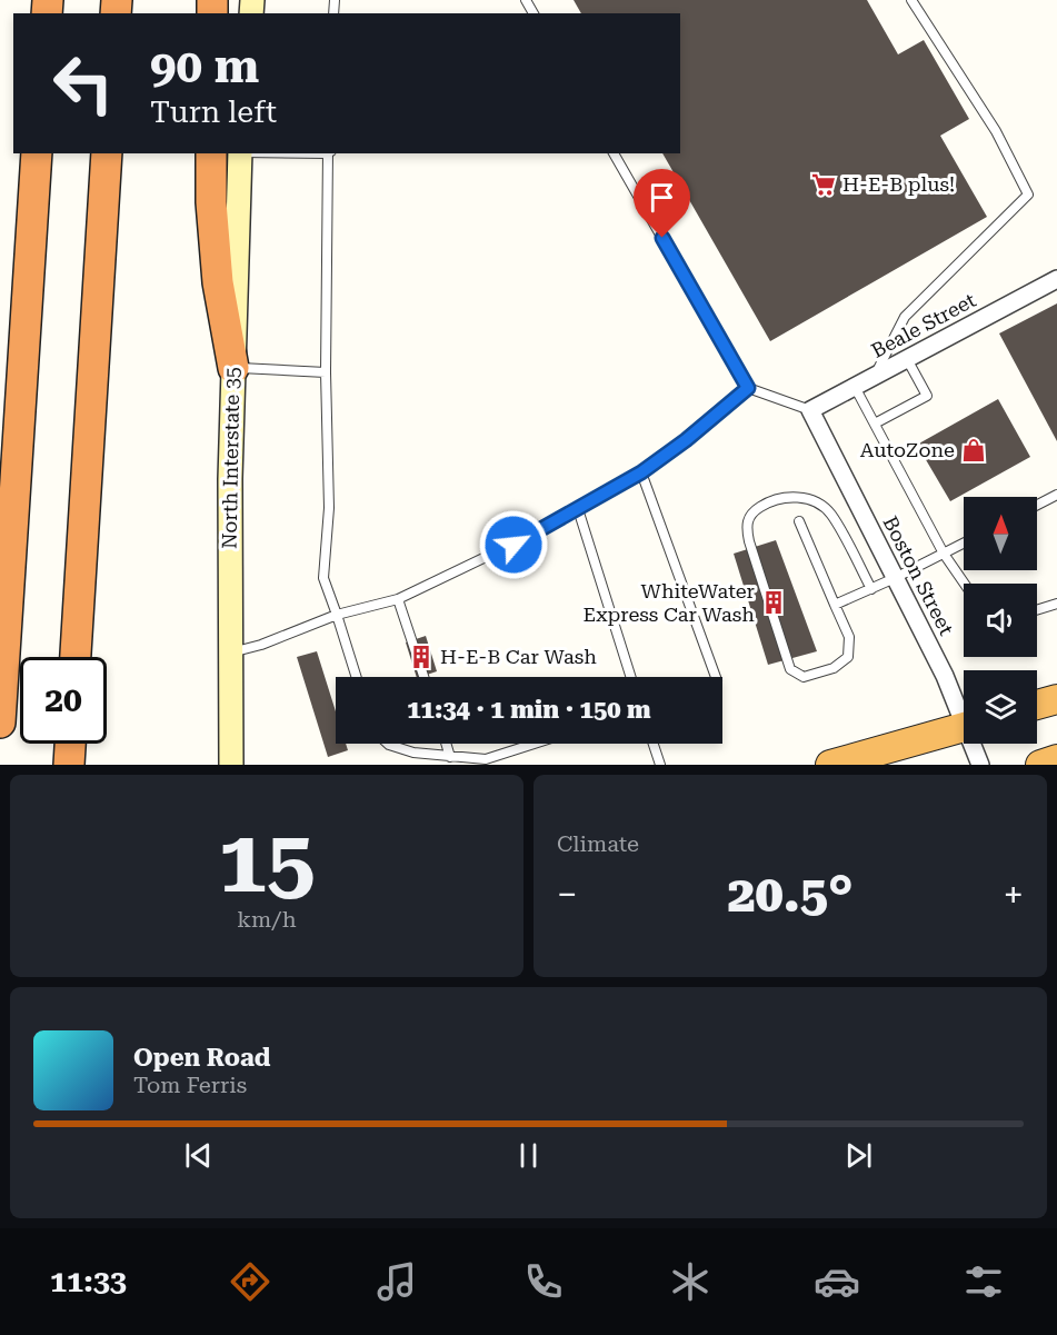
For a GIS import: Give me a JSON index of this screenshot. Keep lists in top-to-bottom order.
{
  "streets": {
    "main road": ["North Interstate 35"],
    "street": ["Beale Street", "Boston Street"]
  },
  "crossings": [
    ["Beale Street", "Boston Street"]
  ],
  "places": {
    "supermarket": ["H-E-B plus!"],
    "shop": ["AutoZone"],
    "building": ["WhiteWater Express Car Wash", "H-E-B Car Wash"]
  },
  "north": "top",
  "page": {
    "turn": ["90 m", "Turn left"],
    "limit": "20",
    "trip": "11:34 · 1 min · 150 m",
    "tile": [
      ["15", "km/h"],
      "Climate"
    ],
    "heat": ["−", "20.5°", "+"],
    "song": ["Open Road", "Tom Ferris"],
    "tabs": "11:33"
  }
}
